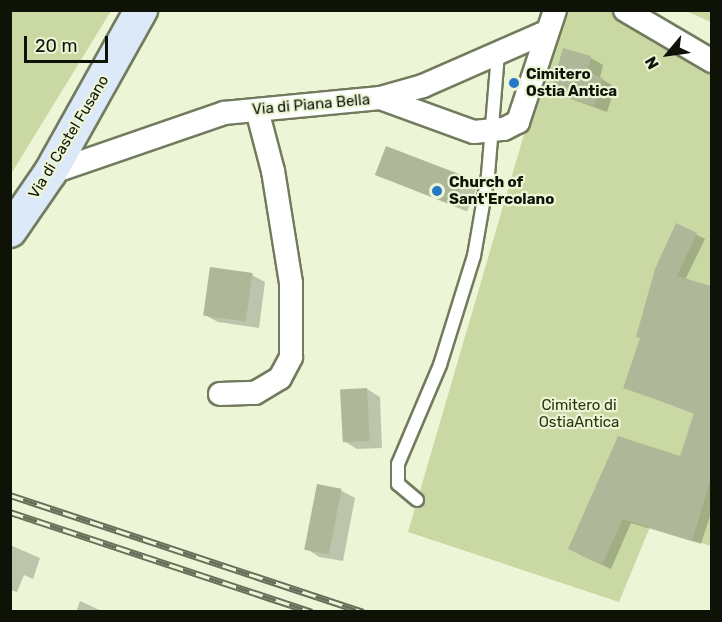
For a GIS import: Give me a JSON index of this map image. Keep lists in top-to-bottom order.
{
  "streets": {
    "street": ["Via di Piana Bella", "Via di Castel Fusano"]
  },
  "crossings": [
    ["Via di Piana Bella", "Via di Castel Fusano"]
  ],
  "parks": ["Cimitero di OstiaAntica"],
  "places": ["Cimitero Ostia Antica", "Church of Sant'Ercolano"],
  "scale_bar": "20 m",
  "north": "bottom left"
}
